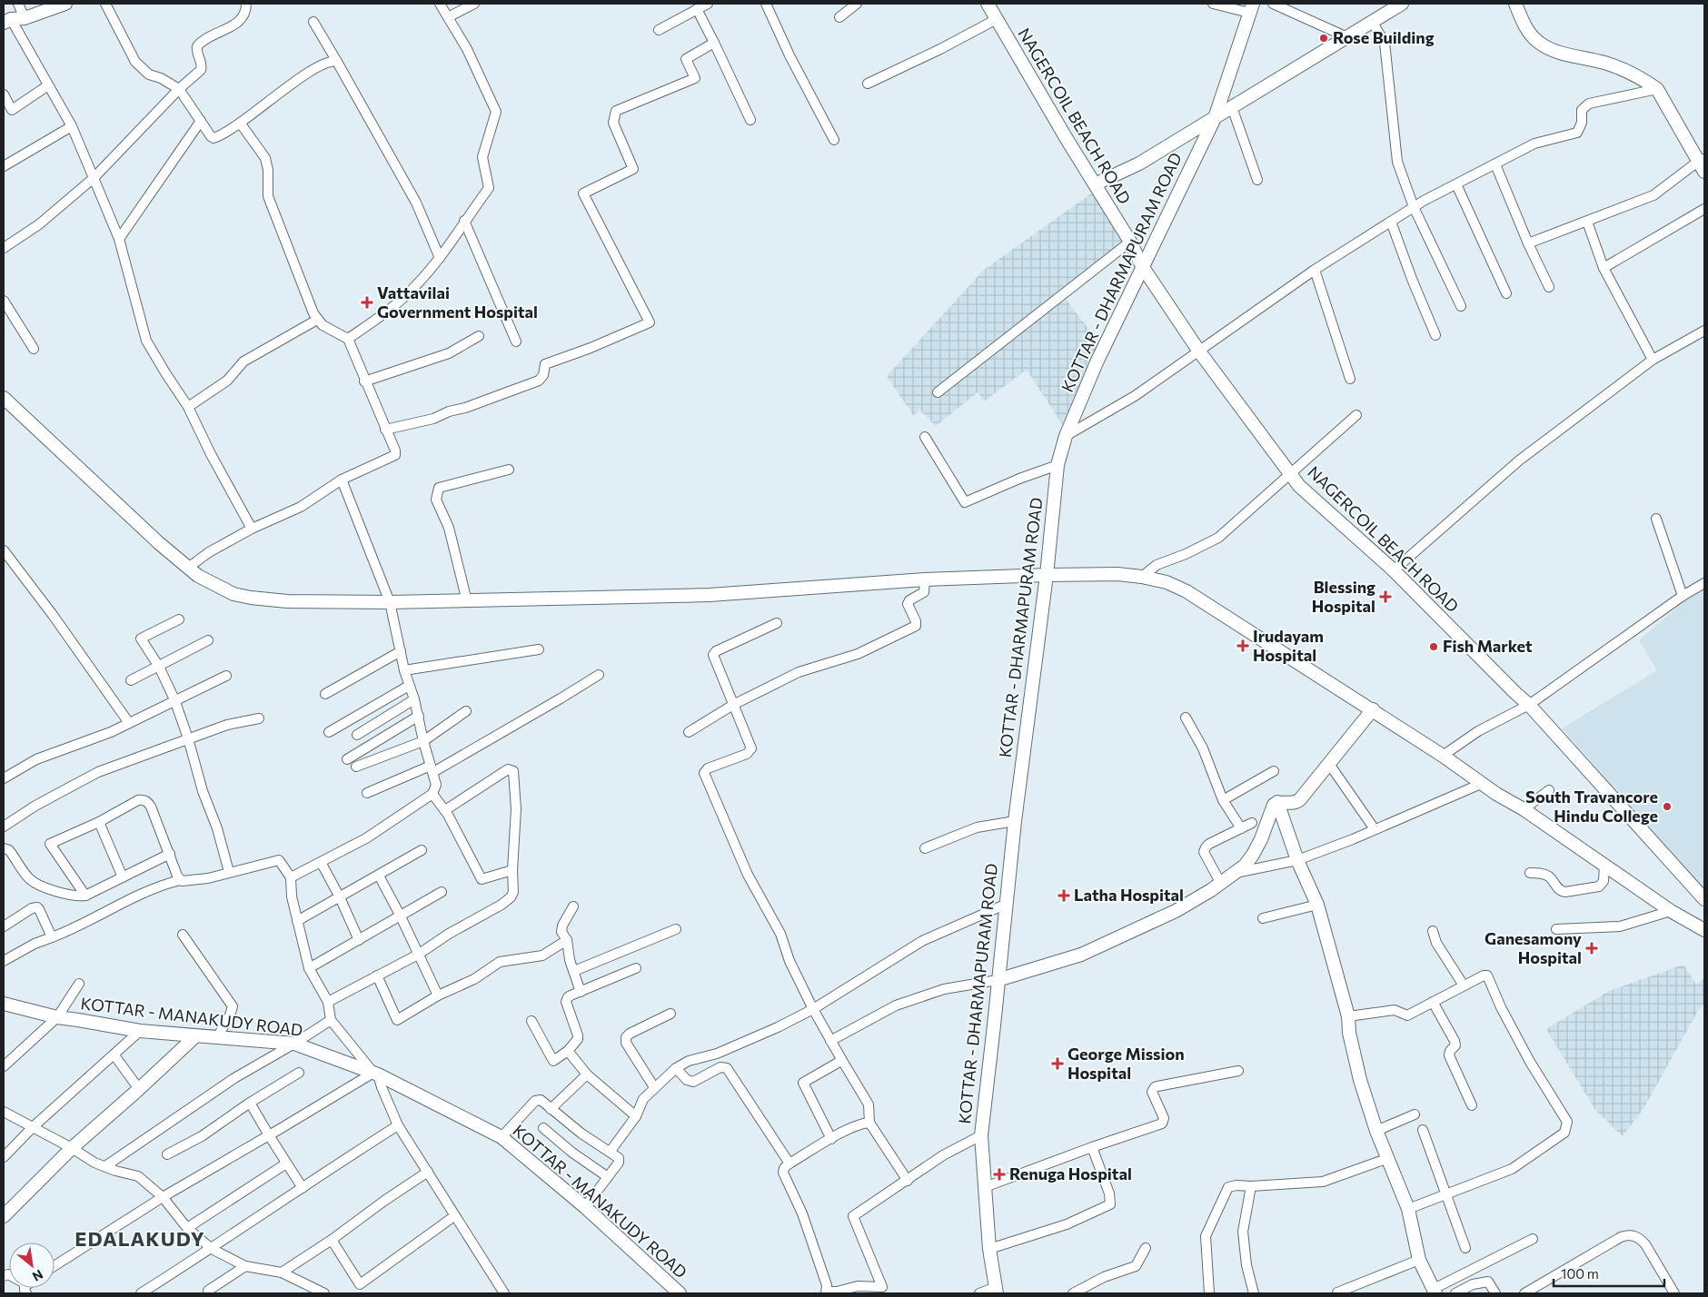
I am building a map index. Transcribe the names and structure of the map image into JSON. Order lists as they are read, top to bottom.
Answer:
{
  "streets": {
    "street": ["NAGERCOIL BEACH ROAD", "KOTTAR - DHARMAPURAM ROAD", "KOTTAR - MANAKUDY ROAD"]
  },
  "crossings": [
    ["NAGERCOIL BEACH ROAD", "KOTTAR - DHARMAPURAM ROAD"]
  ],
  "districts": ["EDALAKUDY"],
  "places": {
    "other": ["Rose Building", "Fish Market", "South Travancore Hindu College"],
    "health": [
      "Vattavilai Government Hospital",
      "Blessing Hospital",
      "Irudayam Hospital",
      "Latha Hospital",
      "Ganesamony Hospital",
      "George Mission Hospital",
      "Renuga Hospital"
    ]
  },
  "scale_bar": "100 m",
  "north": "bottom right"
}
